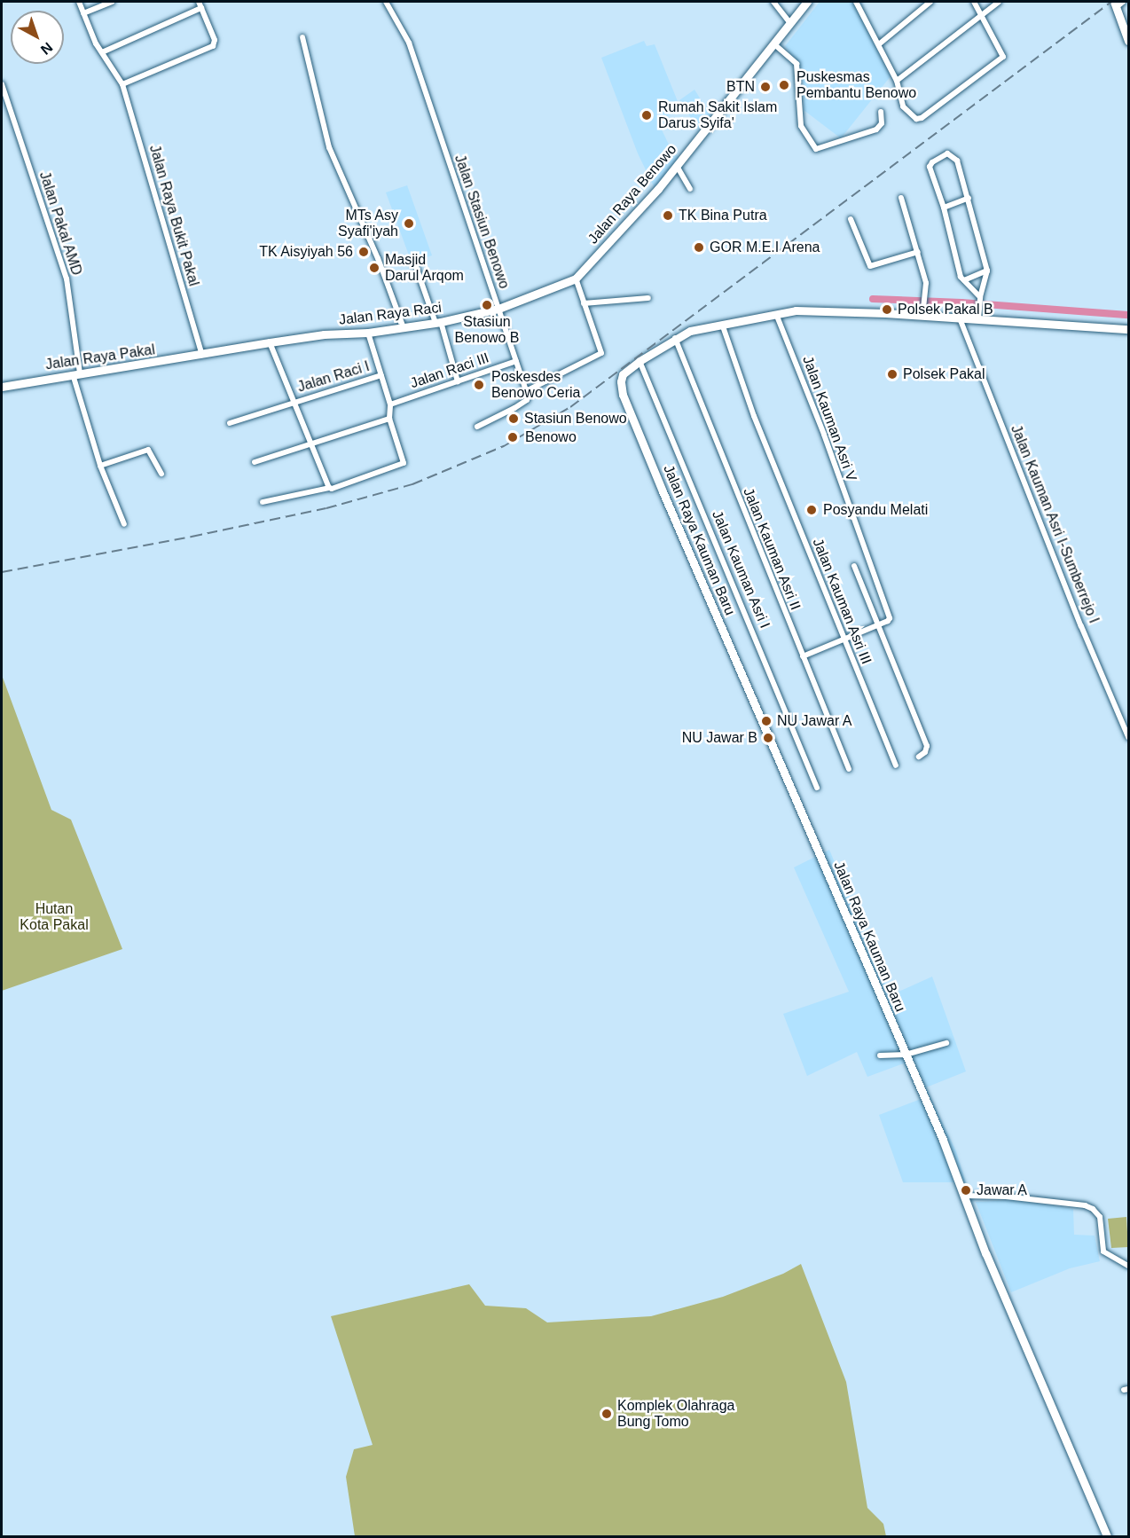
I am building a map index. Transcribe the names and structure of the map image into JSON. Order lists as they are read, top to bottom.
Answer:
{
  "streets": {
    "street": [
      "Jalan Raya Benowo",
      "Jalan Raya Bukit Pakal",
      "Jalan Stasiun Benowo",
      "Jalan Pakal AMD",
      "Jalan Raya Raci",
      "Jalan Raya Pakal",
      "Jalan Raci III",
      "Jalan Raci I",
      "Jalan Kauman Asri V",
      "Jalan Kauman Asri I-Sumberrejo I",
      "Jalan Raya Kauman Baru",
      "Jalan Kauman Asri II",
      "Jalan Kauman Asri I",
      "Jalan Kauman Asri III"
    ]
  },
  "crossings": [
    ["Jalan Raya Benowo", "Jalan Raya Raci"],
    ["Jalan Raya Bukit Pakal", "Jalan Raya Raci"],
    ["Jalan Raya Bukit Pakal", "Jalan Raya Pakal"],
    ["Jalan Stasiun Benowo", "Jalan Raya Raci"],
    ["Jalan Stasiun Benowo", "Jalan Raci III"],
    ["Jalan Pakal AMD", "Jalan Raya Pakal"],
    ["Jalan Raya Raci", "Jalan Raya Pakal"],
    ["Jalan Raya Raci", "Jalan Raci I"],
    ["Jalan Raci III", "Jalan Raci I"],
    ["Jalan Kauman Asri V", "Jalan Raya Kauman Baru"],
    ["Jalan Kauman Asri I-Sumberrejo I", "Jalan Raya Kauman Baru"],
    ["Jalan Raya Kauman Baru", "Jalan Kauman Asri II"],
    ["Jalan Raya Kauman Baru", "Jalan Kauman Asri I"],
    ["Jalan Raya Kauman Baru", "Jalan Kauman Asri III"]
  ],
  "parks": ["Hutan Kota Pakal"],
  "places": [
    "Puskesmas Pembantu Benowo",
    "BTN",
    "Rumah Sakit Islam Darus Syifa'",
    "TK Bina Putra",
    "MTs Asy Syafi'iyah",
    "GOR M.E.I Arena",
    "TK Aisyiyah 56",
    "Masjid Darul Arqom",
    "Stasiun Benowo B",
    "Polsek Pakal B",
    "Polsek Pakal",
    "Poskesdes Benowo Ceria",
    "Stasiun Benowo",
    "Benowo",
    "Posyandu Melati",
    "NU Jawar A",
    "NU Jawar B",
    "Jawar A",
    "Komplek Olahraga Bung Tomo"
  ],
  "north": "bottom right"
}
